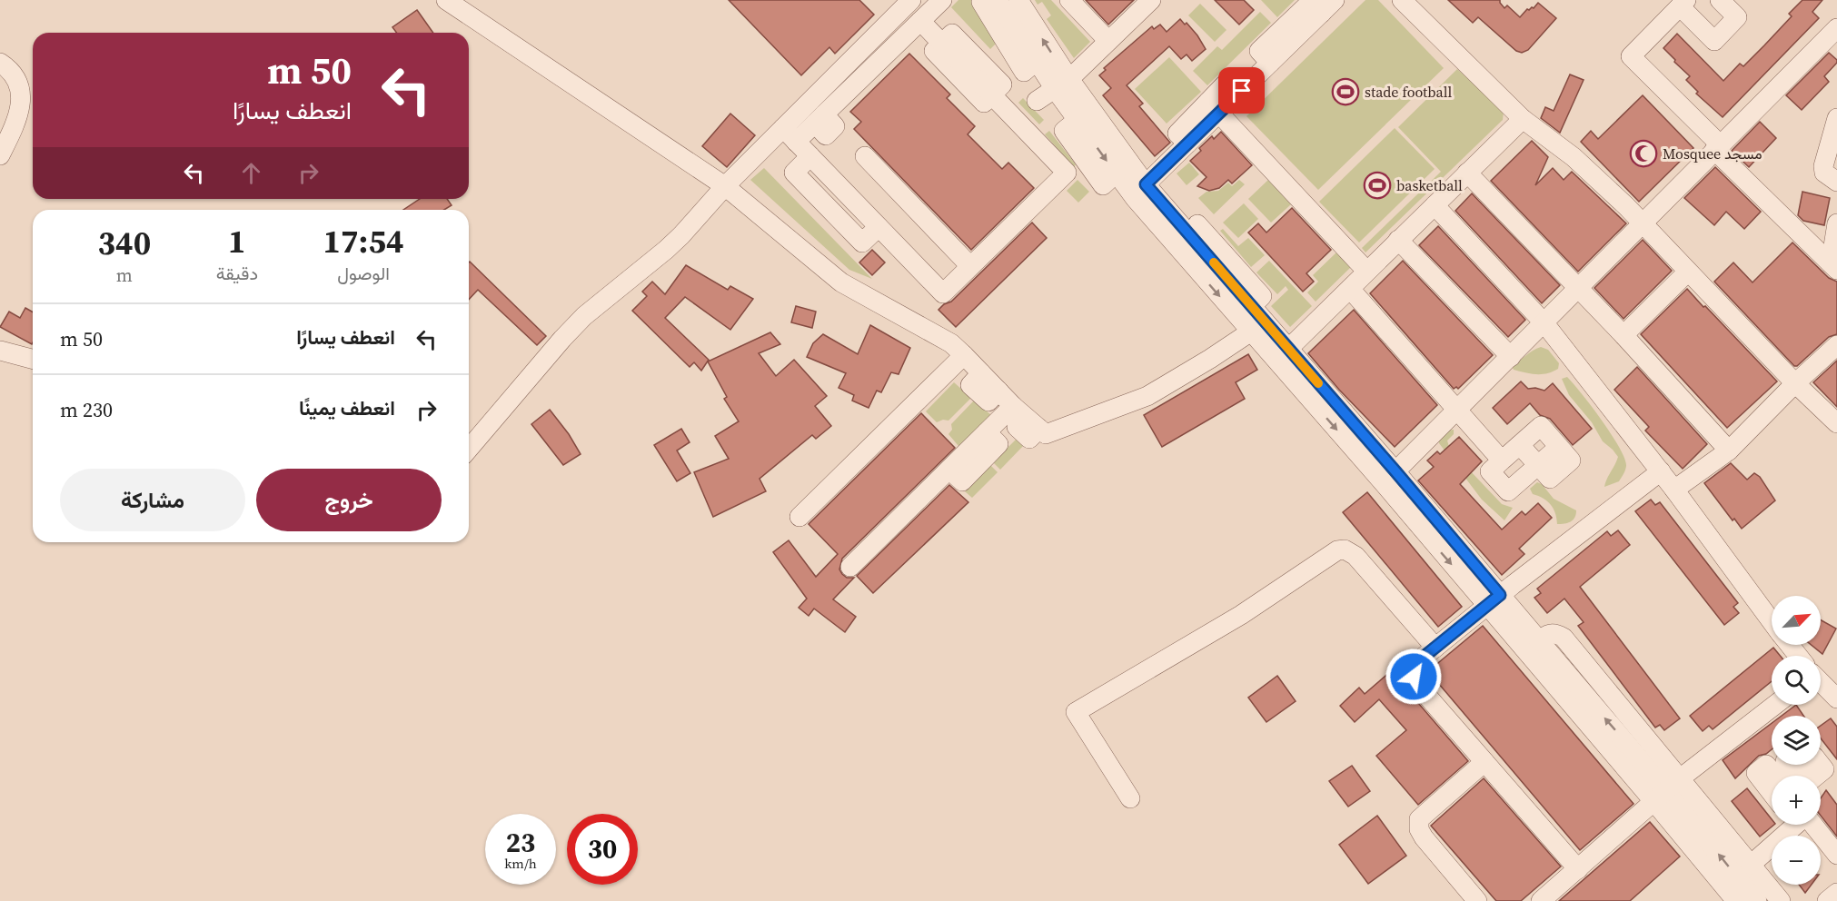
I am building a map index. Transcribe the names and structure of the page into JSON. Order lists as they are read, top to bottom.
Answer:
{
  "places": {
    "sports": ["stade football", "basketball"],
    "mosque": ["Mosquee مسجد"]
  },
  "north": "top right",
  "page": {
    "turn": ["50 m", "انعطف يسارًا"],
    "eta": [
      "17:54",
      "الوصول",
      "1",
      "دقيقة",
      "340",
      "m"
    ],
    "list": [
      {
        "name": "انعطف يسارًا",
        "value": "50 m"
      },
      {
        "name": "انعطف يمينًا",
        "value": "230 m"
      }
    ],
    "buttons": ["خروج", "مشاركة"],
    "map_buttons": ["+", "−"],
    "speed": "23 km/h",
    "limit": "30"
  }
}
